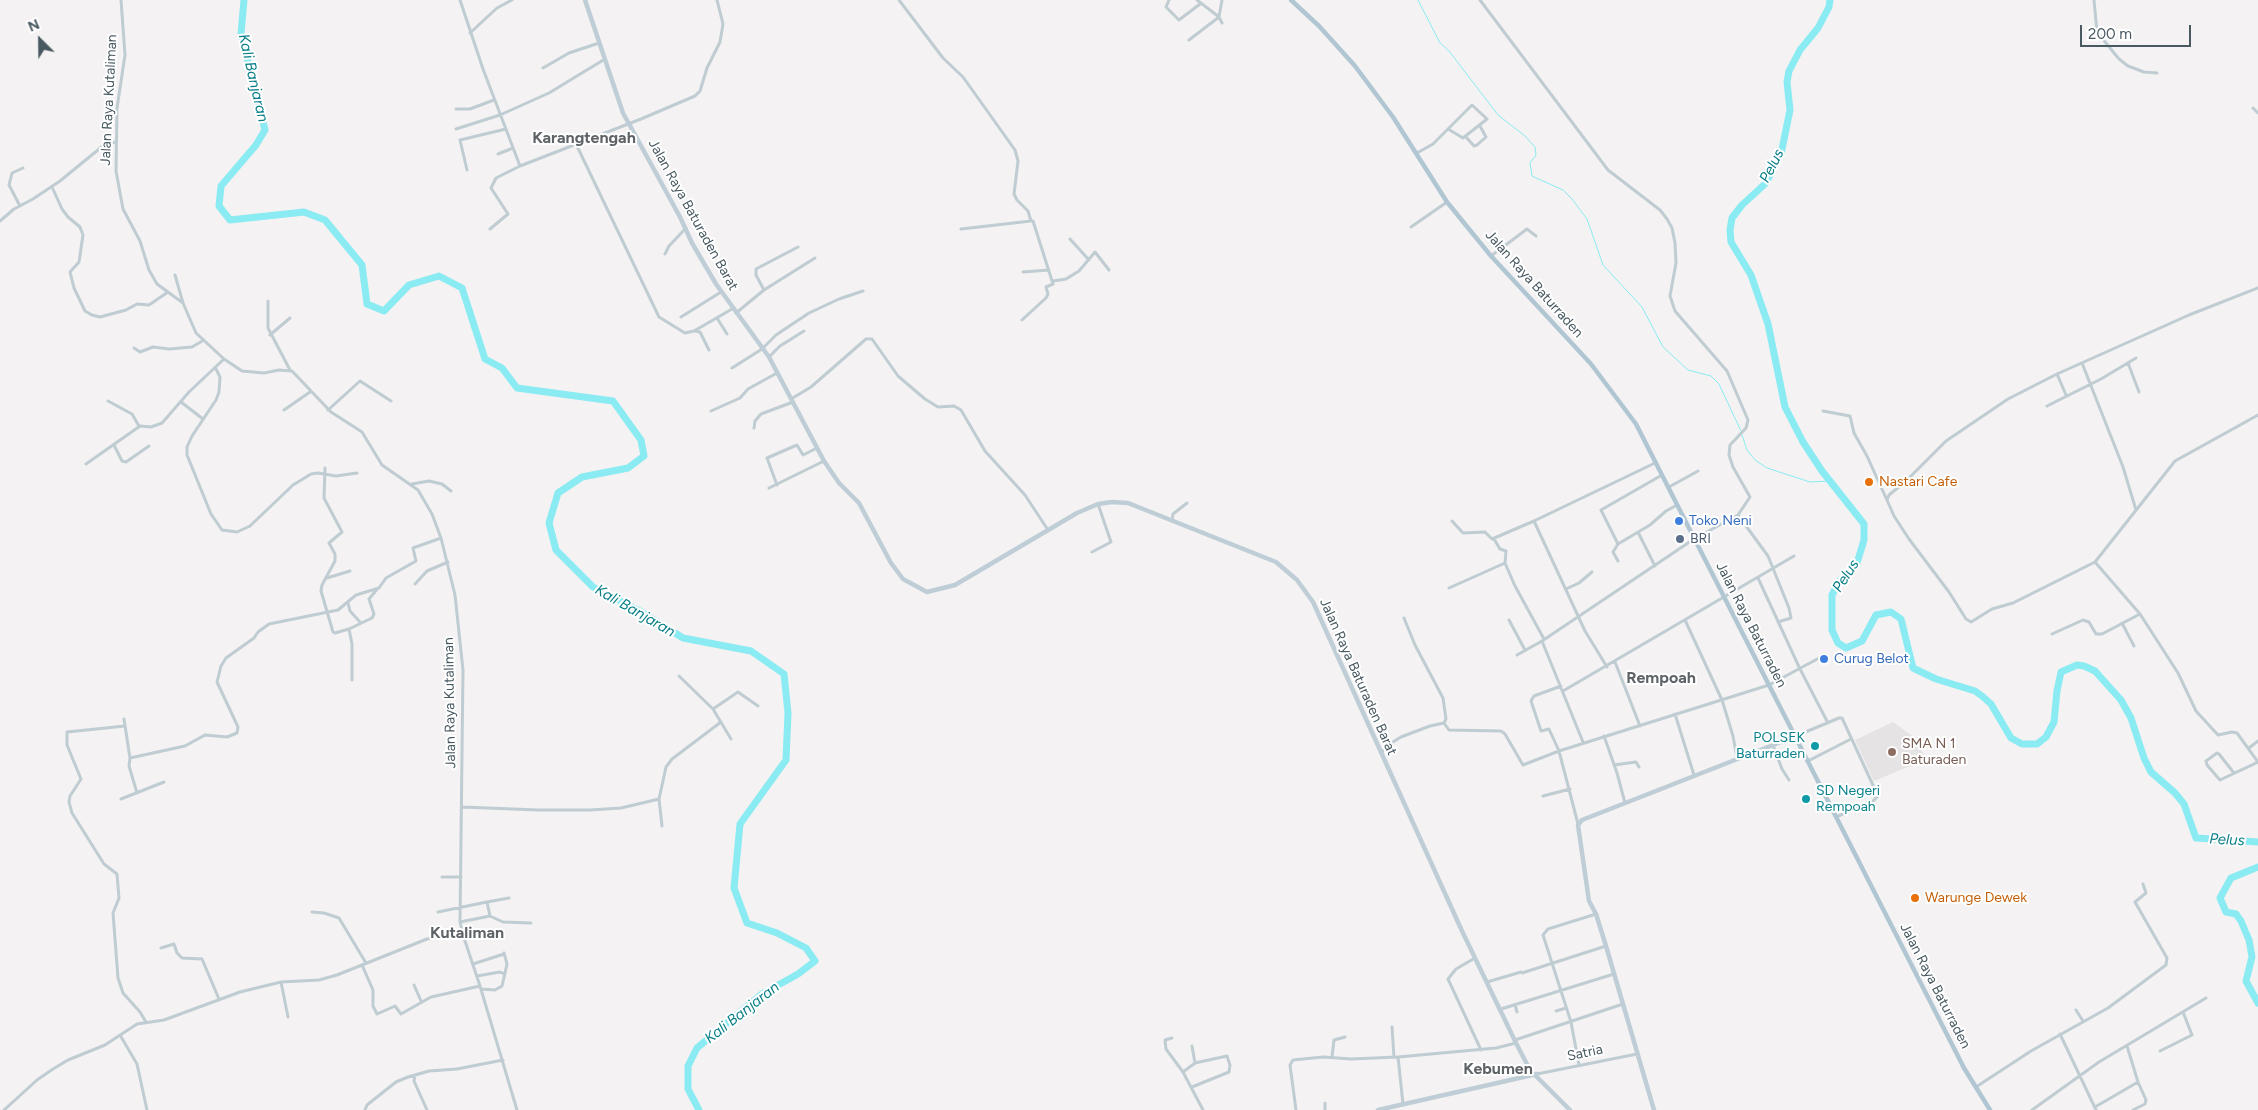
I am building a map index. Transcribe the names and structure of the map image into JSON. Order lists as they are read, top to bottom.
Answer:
{
  "streets": {
    "main road": ["Jalan Raya Baturraden"],
    "street": ["Jalan Raya Kutaliman", "Jalan Raya Baturaden Barat", "Satria"]
  },
  "crossings": [
    ["Jalan Raya Baturaden Barat", "Satria"]
  ],
  "districts": [
    "Karangtengah",
    "Rempoah",
    "Kutaliman",
    "Kebumen"
  ],
  "water": ["Kali Banjaran", "Pelus"],
  "places": [
    "Nastari Cafe",
    "Toko Neni",
    "BRI",
    "Curug Belot",
    "POLSEK Baturraden",
    "SMA N 1 Baturaden",
    "SD Negeri Rempoah",
    "Warunge Dewek"
  ],
  "scale_bar": "200 m",
  "north": "top left"
}
